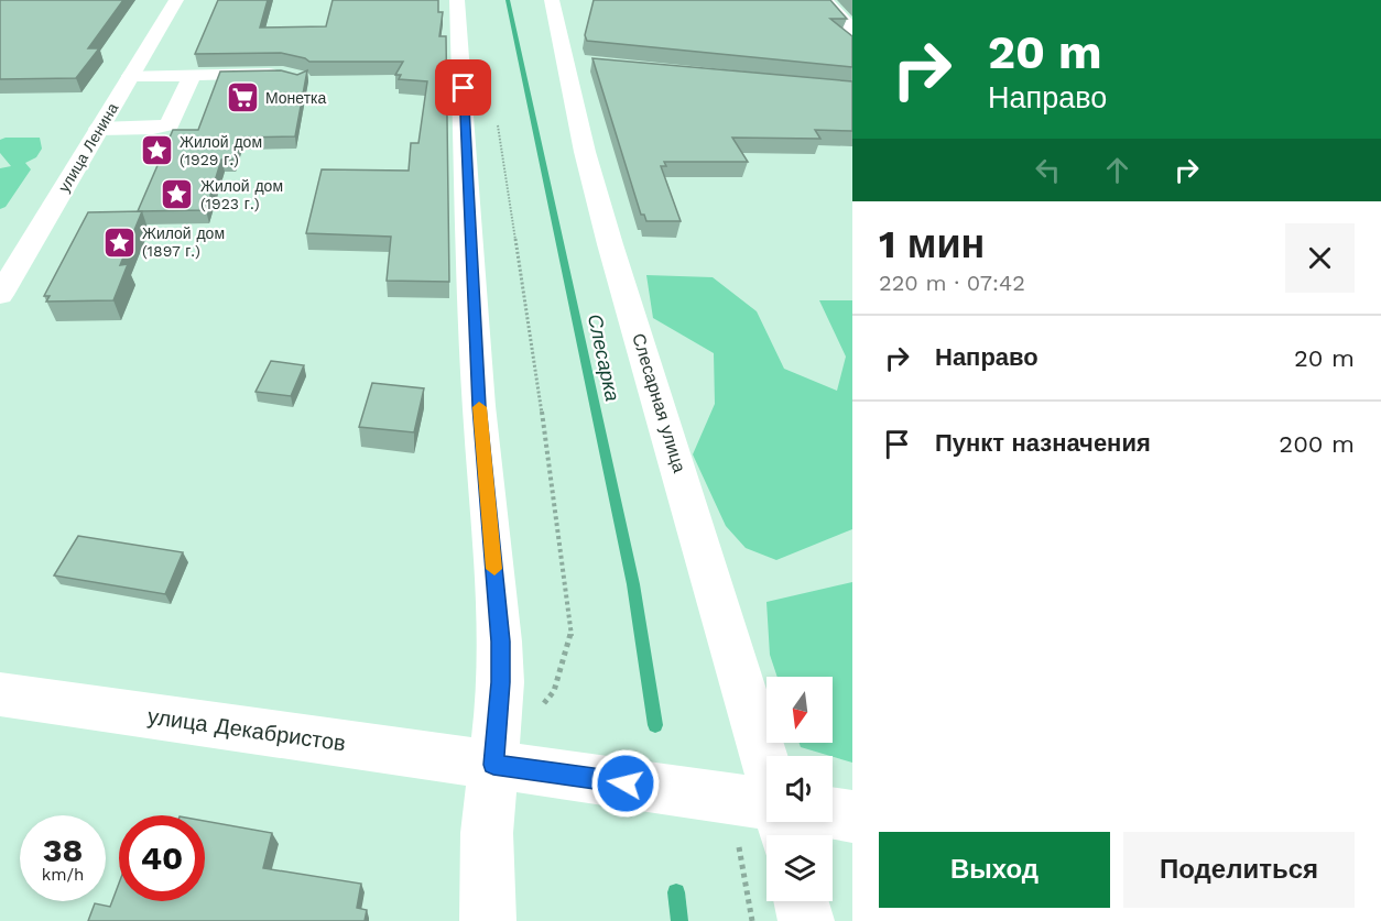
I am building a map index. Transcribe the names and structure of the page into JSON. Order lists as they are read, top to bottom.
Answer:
{
  "streets": {
    "street": ["улица Ленина", "Слесарная улица", "улица Декабристов"]
  },
  "water": ["Слесарка"],
  "places": {
    "supermarket": ["Монетка"],
    "place": ["Жилой дом (1929 г.)", "Жилой дом (1923 г.)", "Жилой дом (1897 г.)"]
  },
  "north": "bottom",
  "page": {
    "turn": ["20 m", "Направо"],
    "heading": ["1 мин", "220 m · 07:42"],
    "list": [
      {
        "name": "Направо",
        "value": "20 m"
      },
      {
        "name": "Пункт назначения",
        "value": "200 m"
      }
    ],
    "speed": "38 km/h",
    "limit": "40",
    "buttons": ["Выход", "Поделиться"]
  }
}
